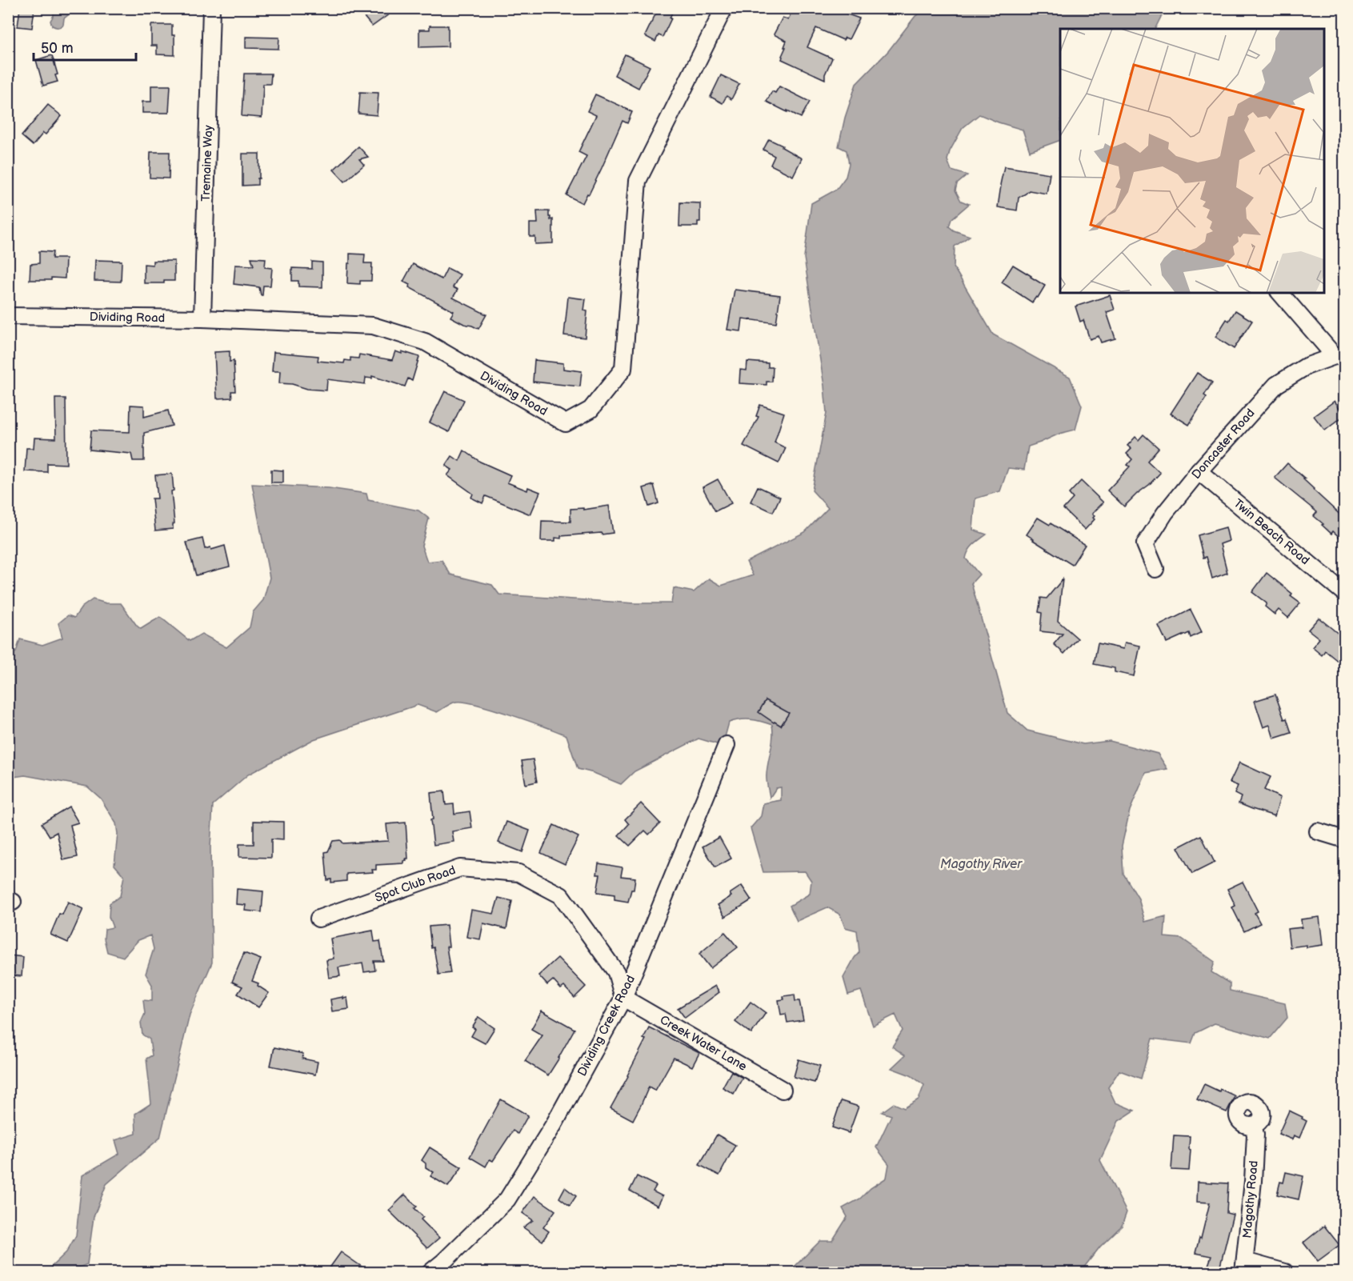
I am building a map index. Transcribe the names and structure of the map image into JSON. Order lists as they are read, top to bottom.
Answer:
{
  "streets": {
    "street": [
      "Tremaine Way",
      "Dividing Road",
      "Doncaster Road",
      "Twin Beach Road",
      "Spot Club Road",
      "Dividing Creek Road",
      "Creek Water Lane",
      "Magothy Road"
    ]
  },
  "crossings": [
    ["Tremaine Way", "Dividing Road"],
    ["Doncaster Road", "Twin Beach Road"],
    ["Spot Club Road", "Dividing Creek Road"],
    ["Spot Club Road", "Creek Water Lane"],
    ["Dividing Creek Road", "Creek Water Lane"]
  ],
  "water": ["Magothy River"],
  "scale_bar": "50 m"
}
